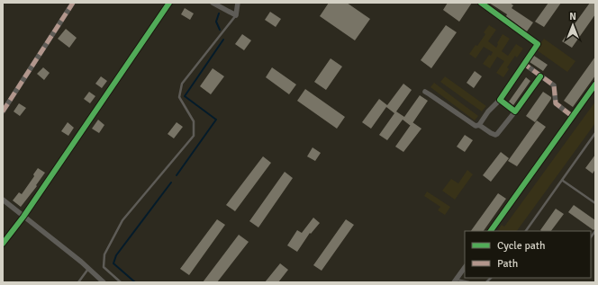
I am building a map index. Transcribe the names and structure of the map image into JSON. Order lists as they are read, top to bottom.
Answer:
{
  "legend": ["Cycle path", "Path"],
  "north": "top"
}
